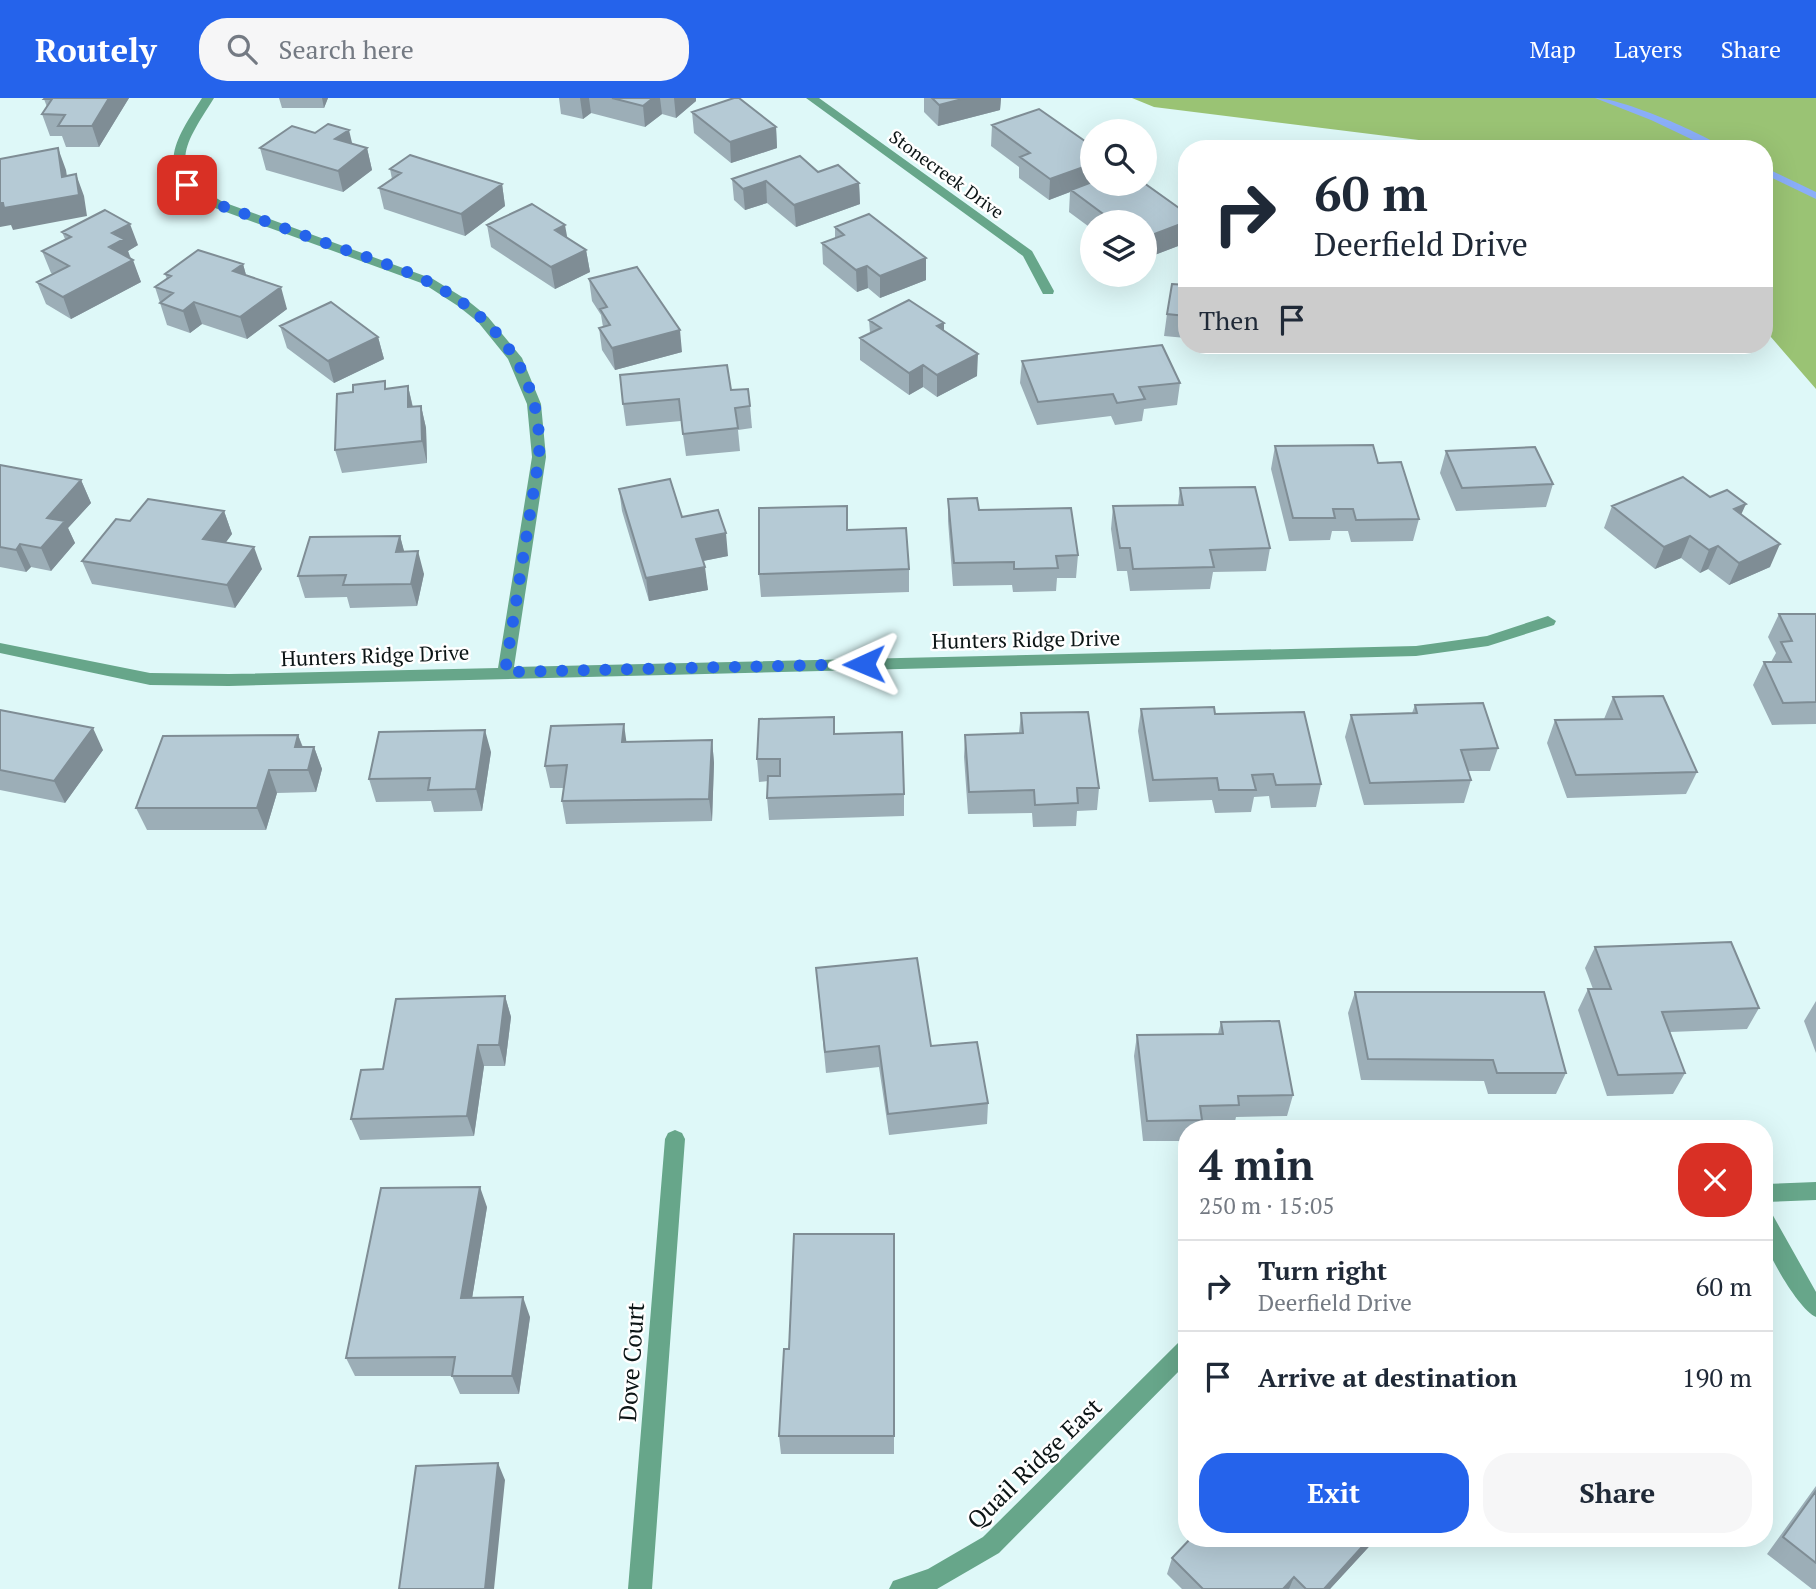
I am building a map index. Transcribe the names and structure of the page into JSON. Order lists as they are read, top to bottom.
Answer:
{
  "streets": {
    "street": [
      "Stonecreek Drive",
      "Hunters Ridge Drive",
      "Dove Court",
      "Quail Ridge East"
    ]
  },
  "page": {
    "header": "Routely",
    "search": "Search here",
    "nav": ["Map", "Layers", "Share"],
    "turn": ["60 m", "Deerfield Drive"],
    "then": "Then",
    "heading": ["4 min", "250 m · 15:05"],
    "list": [
      {
        "name": "Turn right",
        "note": "Deerfield Drive",
        "value": "60 m"
      },
      {
        "name": "Arrive at destination",
        "value": "190 m"
      }
    ],
    "buttons": ["Exit", "Share"]
  }
}
